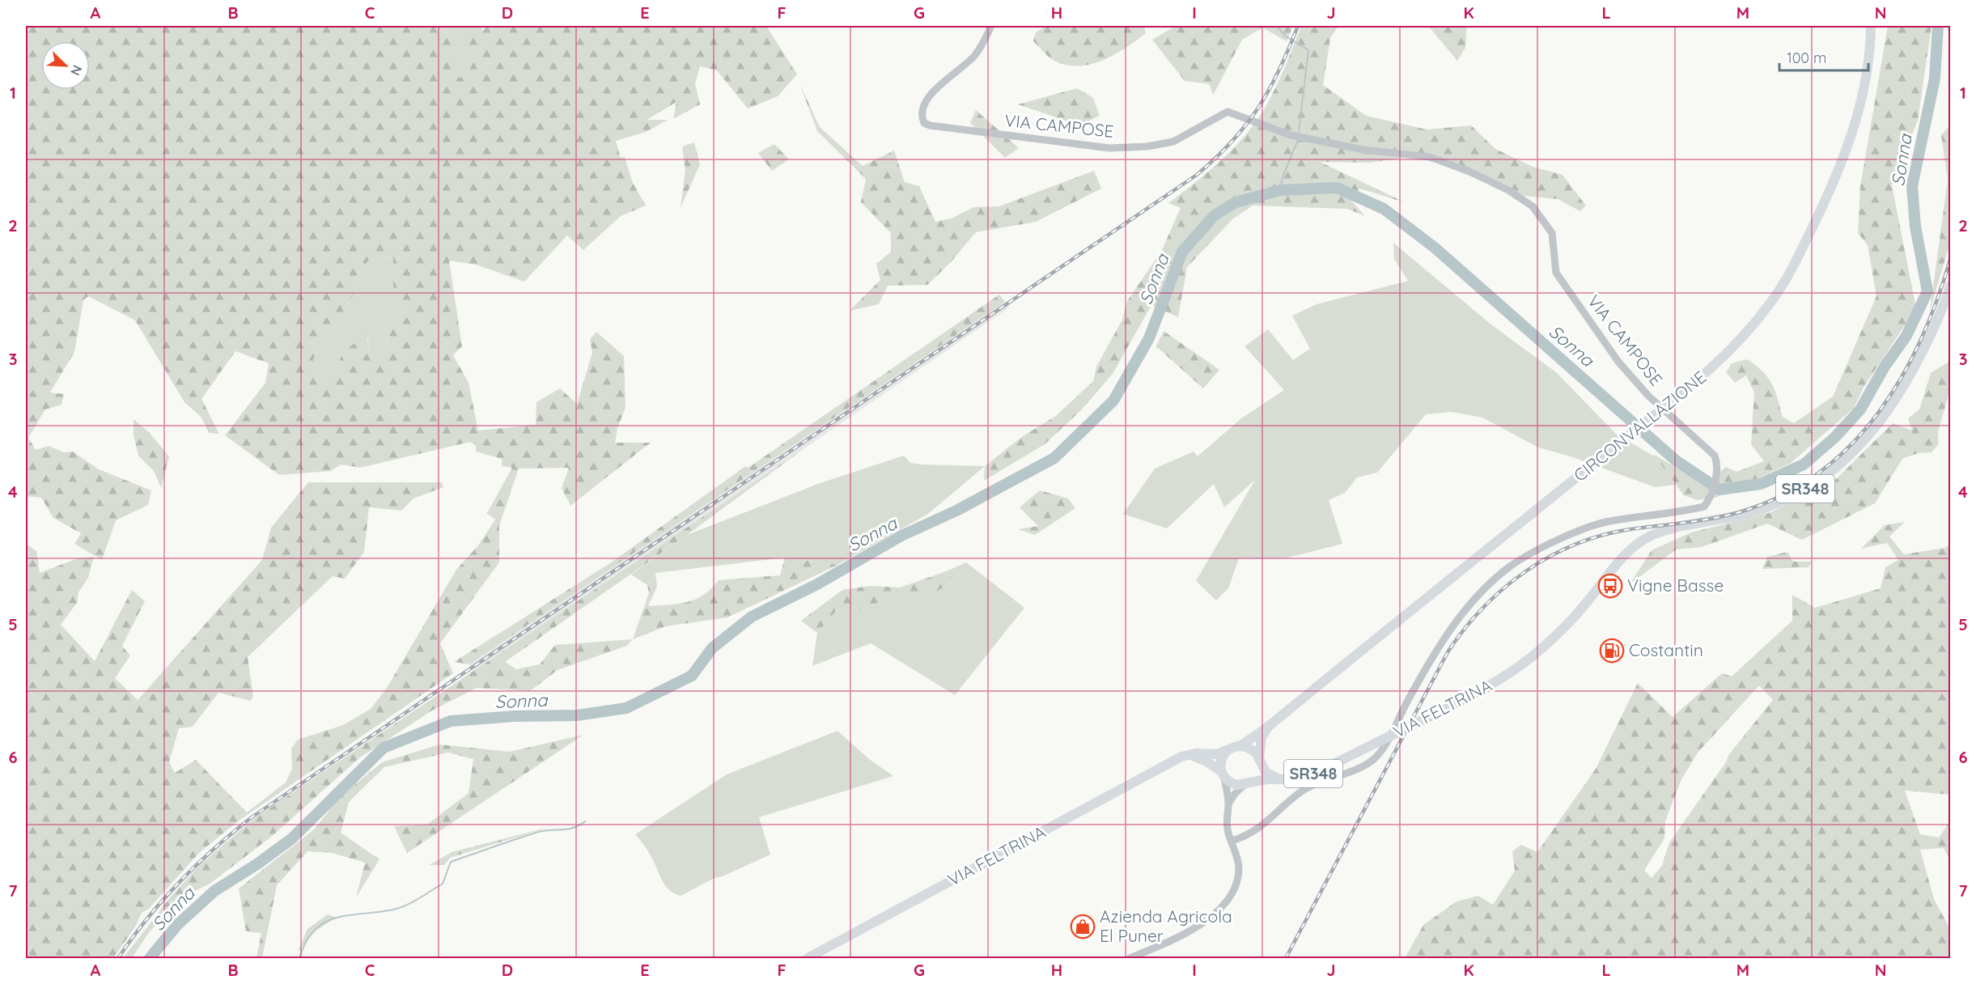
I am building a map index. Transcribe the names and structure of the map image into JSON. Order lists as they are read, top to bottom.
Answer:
{
  "streets": {
    "main road": ["CIRCONVALLAZIONE", "SR348", "VIA FELTRINA"],
    "street": ["VIA CAMPOSE"]
  },
  "crossings": [
    ["CIRCONVALLAZIONE", "SR348"],
    ["CIRCONVALLAZIONE", "VIA FELTRINA"],
    ["SR348", "VIA FELTRINA"]
  ],
  "water": ["Sonna"],
  "places": {
    "bus stop": ["Vigne Basse"],
    "fuel station": ["Costantin"],
    "shop": ["Azienda Agricola El Puner"]
  },
  "scale_bar": "100 m",
  "north": "bottom right",
  "grid": {
    "columns": [
      "A",
      "B",
      "C",
      "D",
      "E",
      "F",
      "G",
      "H",
      "I",
      "J",
      "K",
      "L",
      "M",
      "N"
    ],
    "rows": [
      "1",
      "2",
      "3",
      "4",
      "5",
      "6",
      "7"
    ]
  }
}
